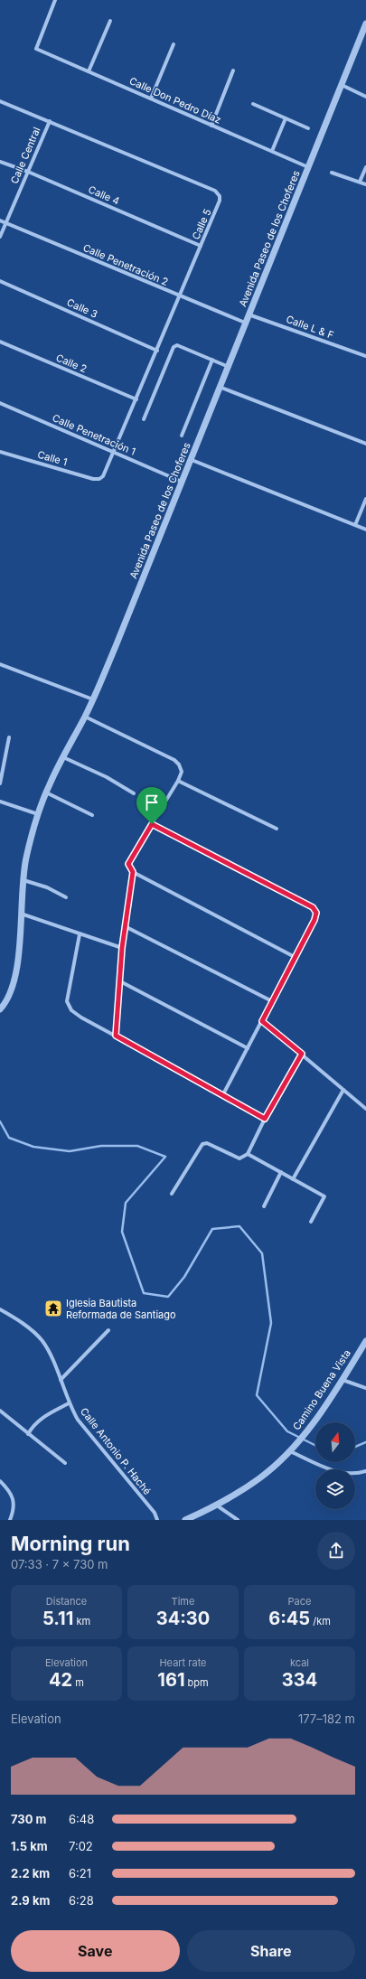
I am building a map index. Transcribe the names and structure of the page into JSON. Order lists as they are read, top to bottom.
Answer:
{
  "streets": {
    "street": [
      "Calle Don Pedro Díaz",
      "Calle Central",
      "Calle 4",
      "Calle 5",
      "Avenida Paseo de los Choferes",
      "Calle Penetración 2",
      "Calle 3",
      "Calle L & F",
      "Calle 2",
      "Calle Penetración 1",
      "Calle 1",
      "Camino Buena Vista",
      "Calle Antonio P. Haché"
    ]
  },
  "crossings": [
    ["Calle Don Pedro Díaz", "Avenida Paseo de los Choferes"],
    ["Calle Central", "Calle 4"],
    ["Calle Central", "Calle 5"],
    ["Calle Central", "Calle Penetración 2"],
    ["Calle 4", "Calle 5"],
    ["Calle 5", "Calle Penetración 2"],
    ["Calle 5", "Calle 3"],
    ["Calle 5", "Calle 2"],
    ["Calle 5", "Calle Penetración 1"],
    ["Calle 5", "Calle 1"],
    ["Avenida Paseo de los Choferes", "Calle Penetración 2"],
    ["Avenida Paseo de los Choferes", "Calle L & F"],
    ["Avenida Paseo de los Choferes", "Calle Penetración 1"]
  ],
  "places": {
    "temple": ["Iglesia Bautista Reformada de Santiago"]
  },
  "north": "top",
  "page": {
    "heading": ["Morning run", "07:33 · 7 × 730 m"],
    "stats": [
      ["Distance", "5.11 km"],
      ["Time", "34:30"],
      ["Pace", "6:45 /km"],
      ["Elevation", "42 m"],
      ["Heart rate", "161 bpm"],
      ["kcal", "334"]
    ],
    "chart": ["Elevation", "177–182 m"],
    "list": [
      {
        "name": "730 m",
        "note": "6:48"
      },
      {
        "name": "1.5 km",
        "note": "7:02"
      },
      {
        "name": "2.2 km",
        "note": "6:21"
      },
      {
        "name": "2.9 km",
        "note": "6:28"
      }
    ],
    "buttons": ["Save", "Share"]
  }
}
